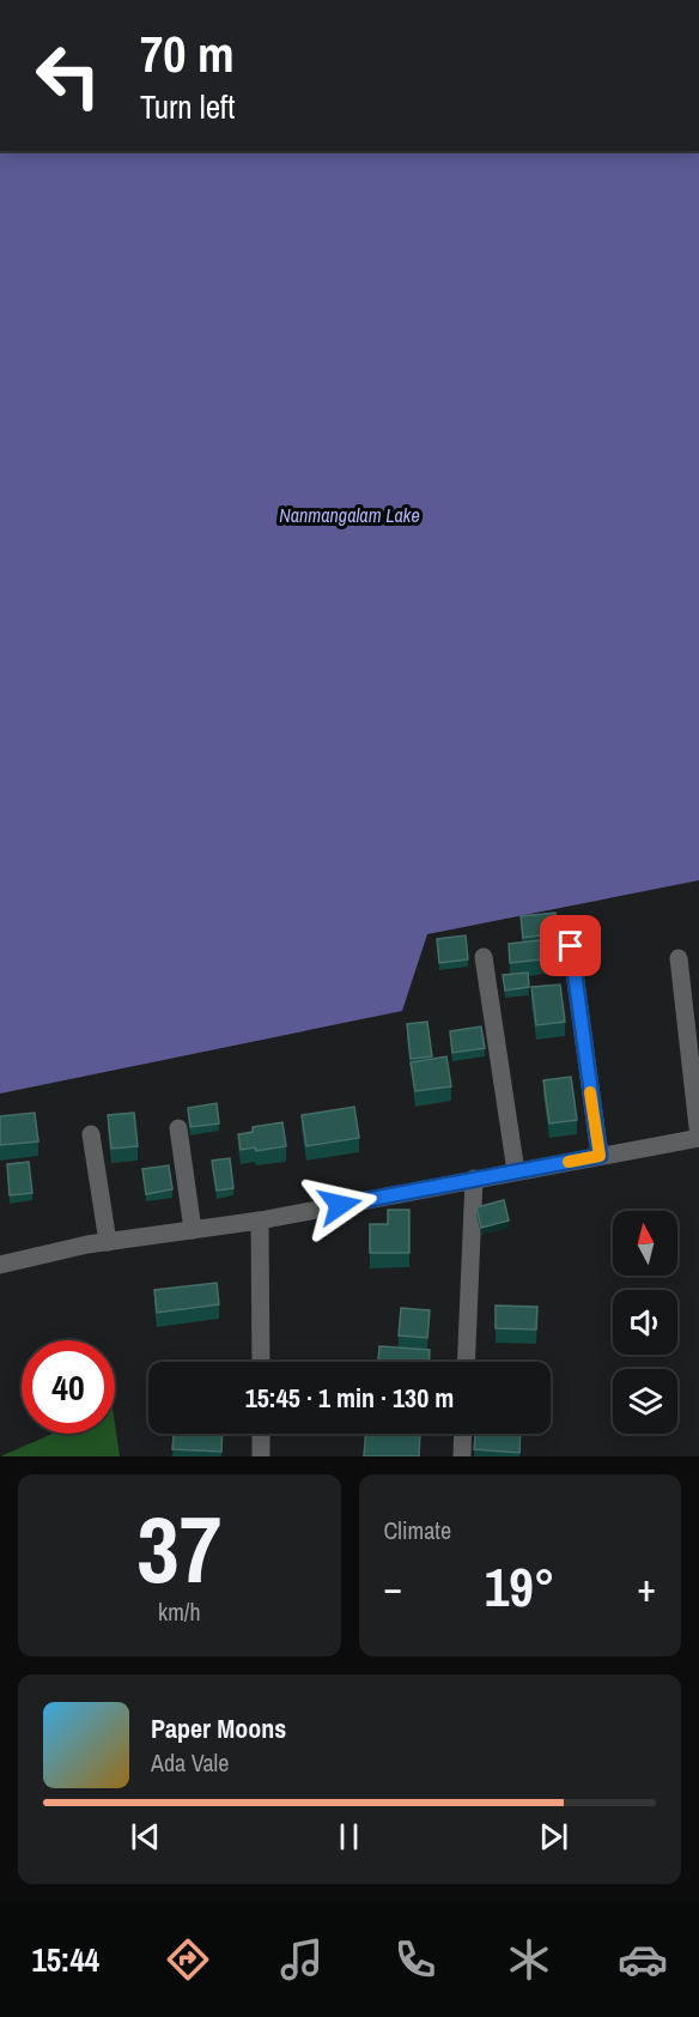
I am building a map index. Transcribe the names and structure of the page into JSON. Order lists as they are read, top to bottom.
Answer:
{
  "water": ["Nanmangalam Lake"],
  "north": "top",
  "page": {
    "turn": ["70 m", "Turn left"],
    "limit": "40",
    "trip": "15:45 · 1 min · 130 m",
    "tile": [
      ["37", "km/h"],
      "Climate"
    ],
    "heat": ["−", "19°", "+"],
    "song": ["Paper Moons", "Ada Vale"],
    "tabs": "15:44"
  }
}
